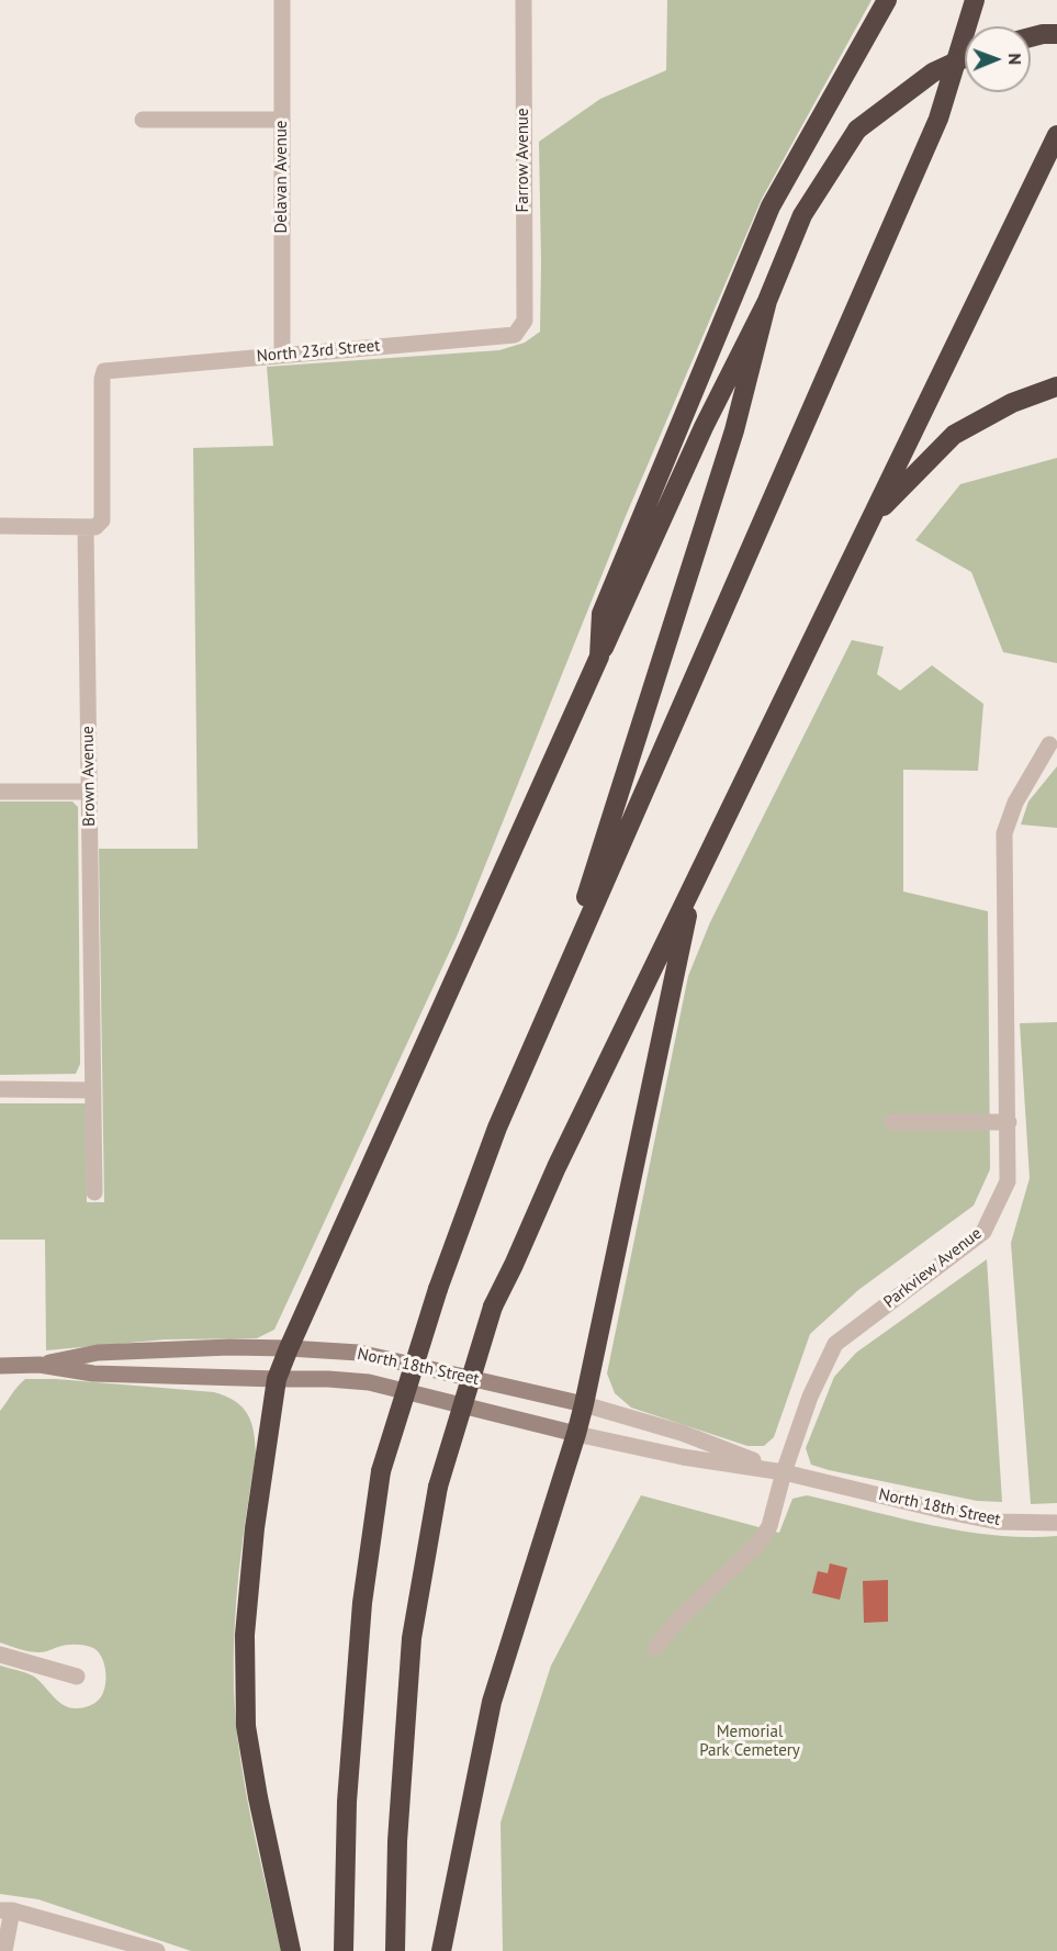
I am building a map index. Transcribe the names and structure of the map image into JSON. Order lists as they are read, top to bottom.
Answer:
{
  "streets": {
    "main road": ["North 18th Street"],
    "street": [
      "Farrow Avenue",
      "Delavan Avenue",
      "North 23rd Street",
      "Brown Avenue",
      "Parkview Avenue"
    ]
  },
  "crossings": [
    ["Farrow Avenue", "North 23rd Street"],
    ["Delavan Avenue", "North 23rd Street"],
    ["North 23rd Street", "Brown Avenue"],
    ["Parkview Avenue", "North 18th Street"]
  ],
  "parks": ["Memorial Park Cemetery"],
  "north": "right"
}
